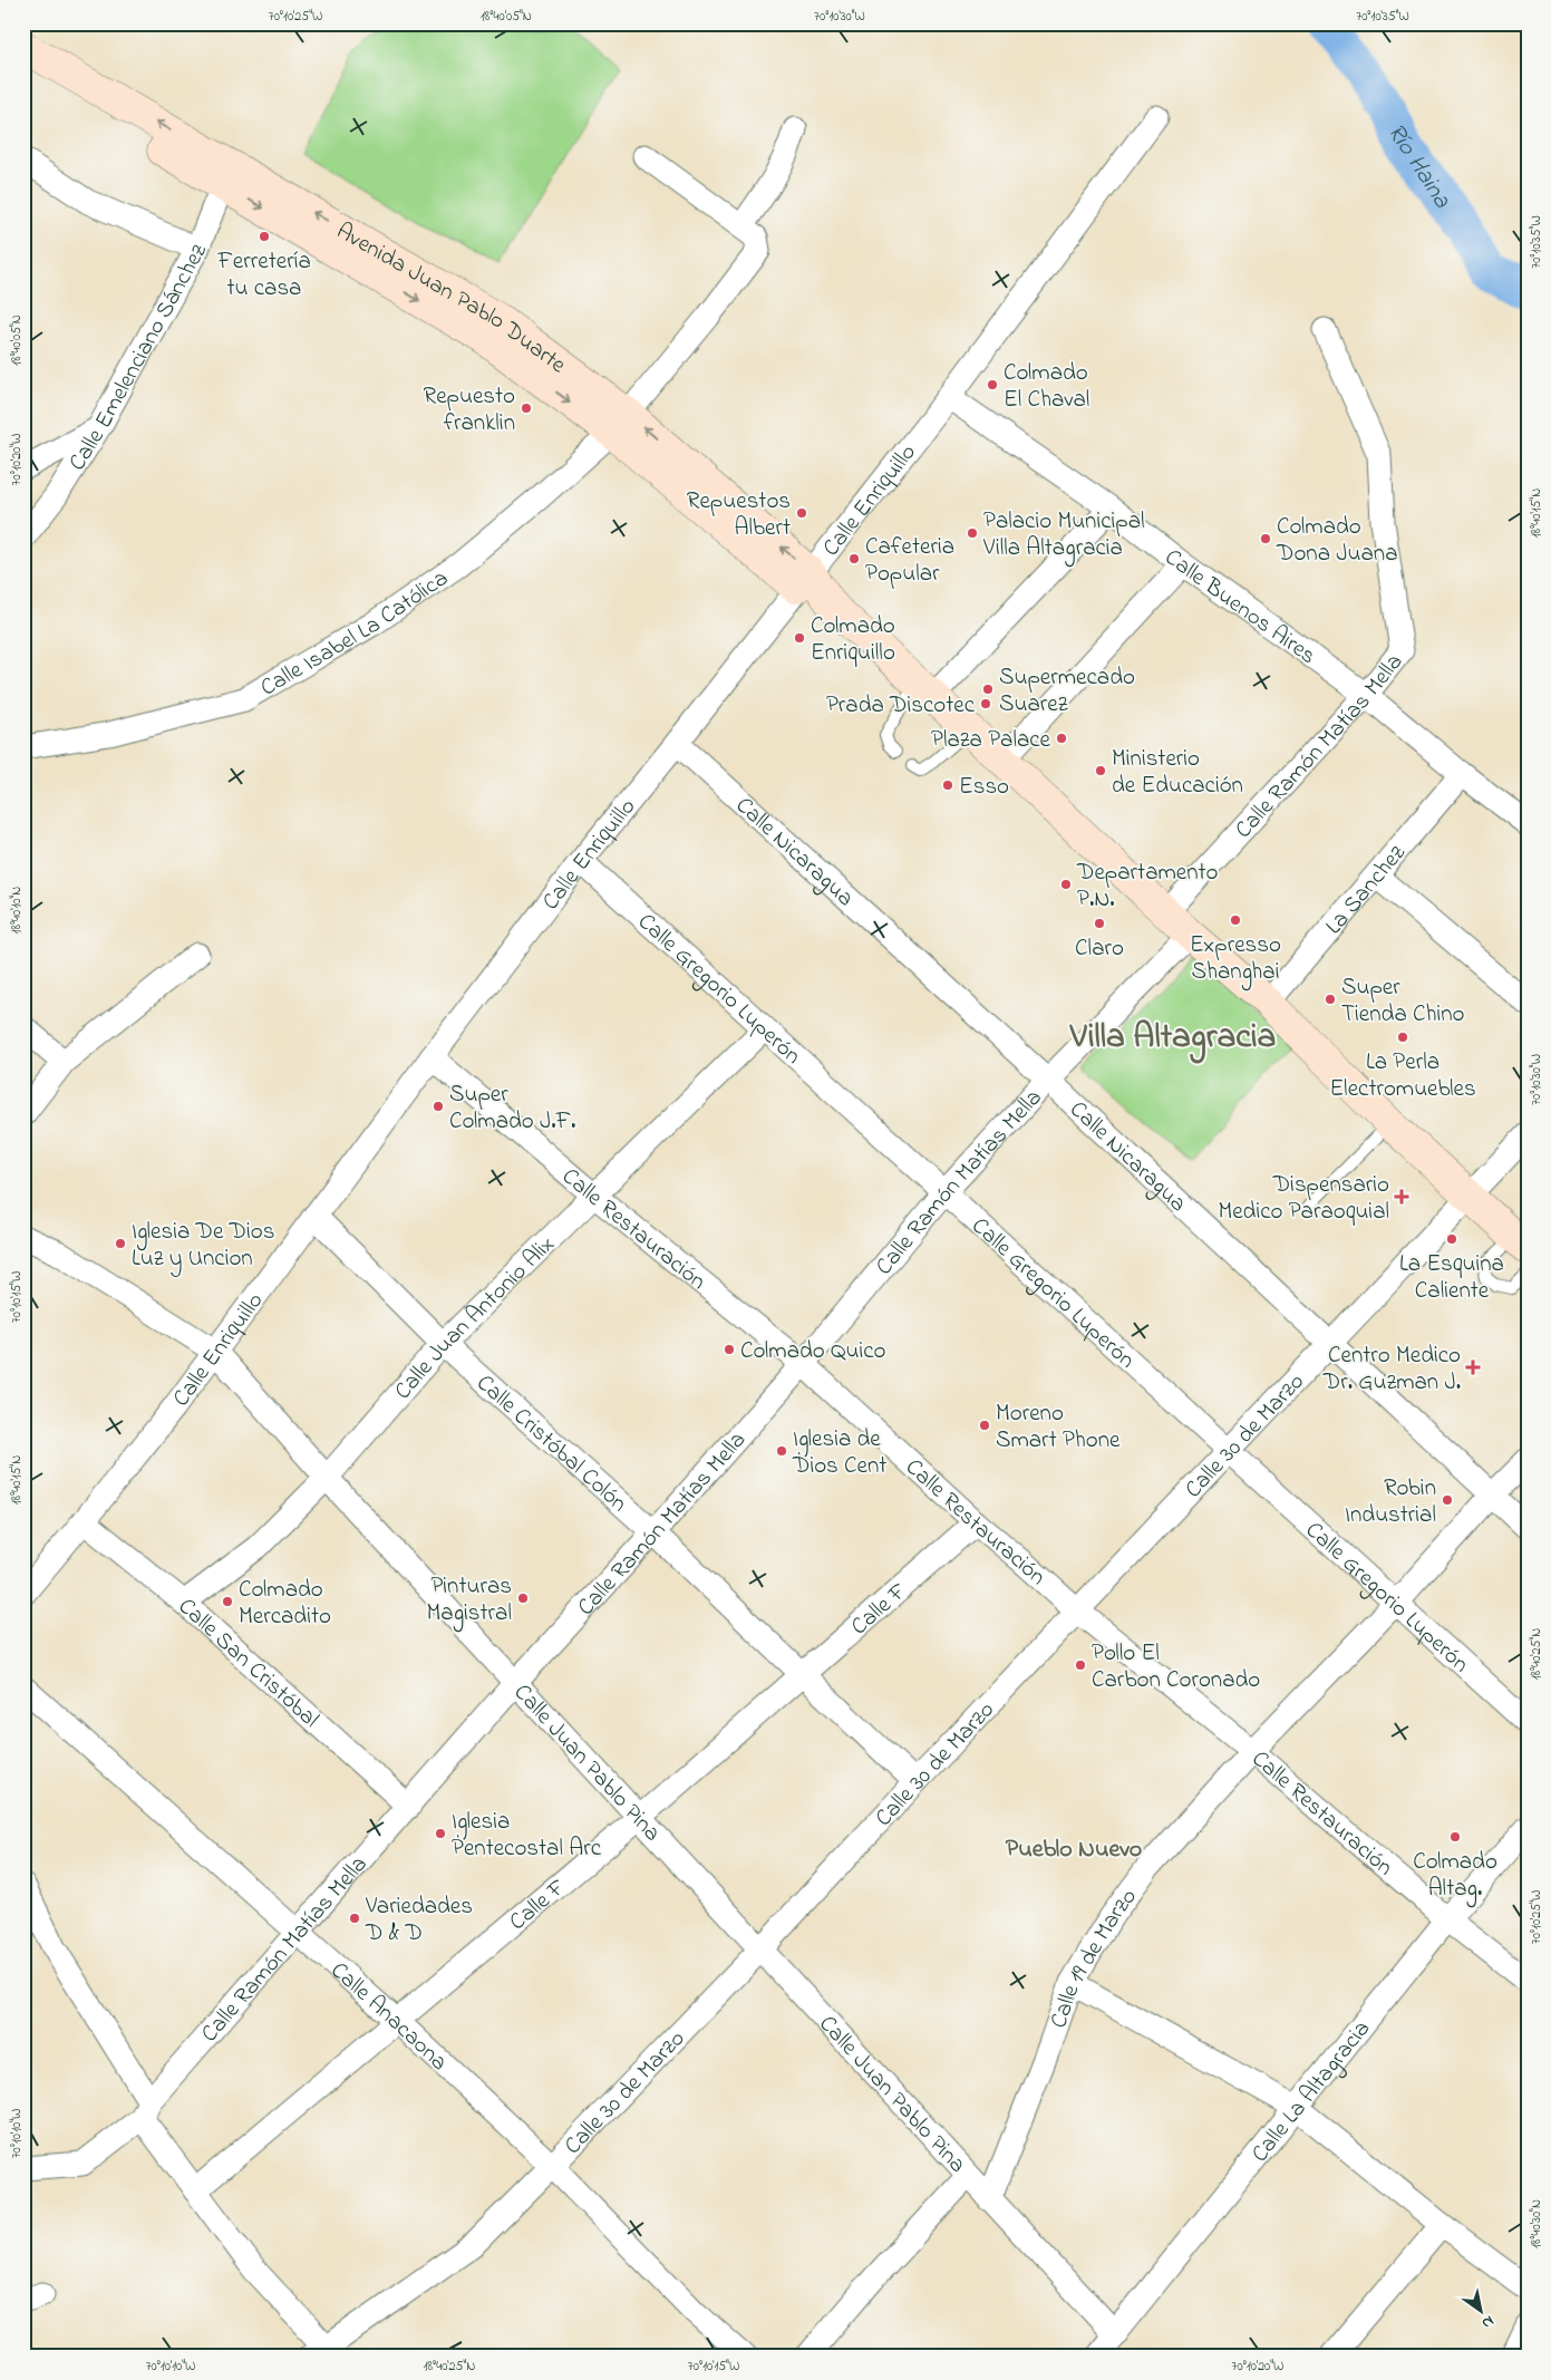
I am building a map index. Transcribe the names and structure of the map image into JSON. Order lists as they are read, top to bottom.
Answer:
{
  "streets": {
    "main road": ["Avenida Juan Pablo Duarte"],
    "street": [
      "Calle Emelenciano Sánchez",
      "Calle Enriquillo",
      "Calle Buenos Aires",
      "Calle Isabel La Católica",
      "Calle Ramón Matías Mella",
      "Calle Nicaragua",
      "La Sanchez",
      "Calle Gregorio Luperón",
      "Calle Restauración",
      "Calle Juan Antonio Alix",
      "Calle 30 de Marzo",
      "Calle Cristóbal Colón",
      "Calle F",
      "Calle San Cristóbal",
      "Calle Juan Pablo Pina",
      "Calle 19 de Marzo",
      "Calle Anacaona",
      "Calle La Altagracia"
    ]
  },
  "crossings": [
    ["Avenida Juan Pablo Duarte", "Calle Emelenciano Sánchez"],
    ["Avenida Juan Pablo Duarte", "Calle Enriquillo"],
    ["Avenida Juan Pablo Duarte", "Calle Isabel La Católica"],
    ["Avenida Juan Pablo Duarte", "Calle Ramón Matías Mella"],
    ["Avenida Juan Pablo Duarte", "La Sanchez"],
    ["Avenida Juan Pablo Duarte", "Calle 30 de Marzo"],
    ["Calle Enriquillo", "Calle Buenos Aires"],
    ["Calle Enriquillo", "Calle Nicaragua"],
    ["Calle Enriquillo", "Calle Gregorio Luperón"],
    ["Calle Enriquillo", "Calle Restauración"],
    ["Calle Enriquillo", "Calle Cristóbal Colón"],
    ["Calle Enriquillo", "Calle San Cristóbal"],
    ["Calle Enriquillo", "Calle Juan Pablo Pina"],
    ["Calle Buenos Aires", "Calle Ramón Matías Mella"],
    ["Calle Buenos Aires", "La Sanchez"],
    ["Calle Ramón Matías Mella", "Calle Nicaragua"],
    ["Calle Ramón Matías Mella", "Calle Gregorio Luperón"],
    ["Calle Ramón Matías Mella", "Calle Restauración"],
    ["Calle Ramón Matías Mella", "Calle Cristóbal Colón"],
    ["Calle Ramón Matías Mella", "Calle San Cristóbal"],
    ["Calle Ramón Matías Mella", "Calle Juan Pablo Pina"],
    ["Calle Ramón Matías Mella", "Calle Anacaona"],
    ["Calle Nicaragua", "Calle 30 de Marzo"],
    ["Calle Nicaragua", "Calle 19 de Marzo"],
    ["Calle Gregorio Luperón", "Calle Juan Antonio Alix"],
    ["Calle Gregorio Luperón", "Calle 30 de Marzo"],
    ["Calle Gregorio Luperón", "Calle 19 de Marzo"],
    ["Calle Restauración", "Calle Juan Antonio Alix"],
    ["Calle Restauración", "Calle 30 de Marzo"],
    ["Calle Restauración", "Calle F"],
    ["Calle Restauración", "Calle 19 de Marzo"],
    ["Calle Restauración", "Calle La Altagracia"],
    ["Calle Juan Antonio Alix", "Calle Cristóbal Colón"],
    ["Calle Juan Antonio Alix", "Calle San Cristóbal"],
    ["Calle Juan Antonio Alix", "Calle Juan Pablo Pina"],
    ["Calle 30 de Marzo", "Calle Cristóbal Colón"],
    ["Calle 30 de Marzo", "Calle Juan Pablo Pina"],
    ["Calle 30 de Marzo", "Calle Anacaona"],
    ["Calle Cristóbal Colón", "Calle F"],
    ["Calle F", "Calle Juan Pablo Pina"],
    ["Calle F", "Calle Anacaona"],
    ["Calle Juan Pablo Pina", "Calle 19 de Marzo"],
    ["Calle Juan Pablo Pina", "Calle La Altagracia"]
  ],
  "districts": ["Villa Altagracia", "Pueblo Nuevo"],
  "water": ["Río Haina"],
  "places": {
    "other": [
      "Ferretería tu casa",
      "Colmado El Chaval",
      "Repuesto franklin",
      "Repuestos Albert",
      "Palacio Municipal Villa Altagracia",
      "Colmado Dona Juana",
      "Cafeteria Popular",
      "Colmado Enriquillo",
      "Supermecado Suarez",
      "Prada Discotec",
      "Plaza Palace",
      "Ministerio de Educación",
      "Esso",
      "Departamento P.N.",
      "Expresso Shanghai",
      "Claro",
      "Super Tienda Chino",
      "La Perla Electromuebles",
      "Super Colmado J.F.",
      "La Esquina Caliente",
      "Iglesia De Dios Luz y Uncion",
      "Colmado Quico",
      "Moreno Smart Phone",
      "Iglesia de Dios Cent",
      "Robin Industrial",
      "Pinturas Magistral",
      "Colmado Mercadito",
      "Pollo El Carbon Coronado",
      "Iglesia Pentecostal Arc",
      "Colmado Altag.",
      "Variedades D & D"
    ],
    "health": ["Dispensario Medico Paraoquial", "Centro Medico Dr. Guzman J."]
  },
  "north": "bottom right",
  "coordinates": [
    "70°10'25\"W",
    "18°40'05\"N",
    "70°10'30\"W",
    "70°10'35\"W",
    "70°10'20\"W",
    "18°40'15\"N",
    "18°40'10\"N",
    "70°10'15\"W",
    "18°40'25\"N",
    "70°10'10\"W",
    "18°40'30\"N"
  ]
}
